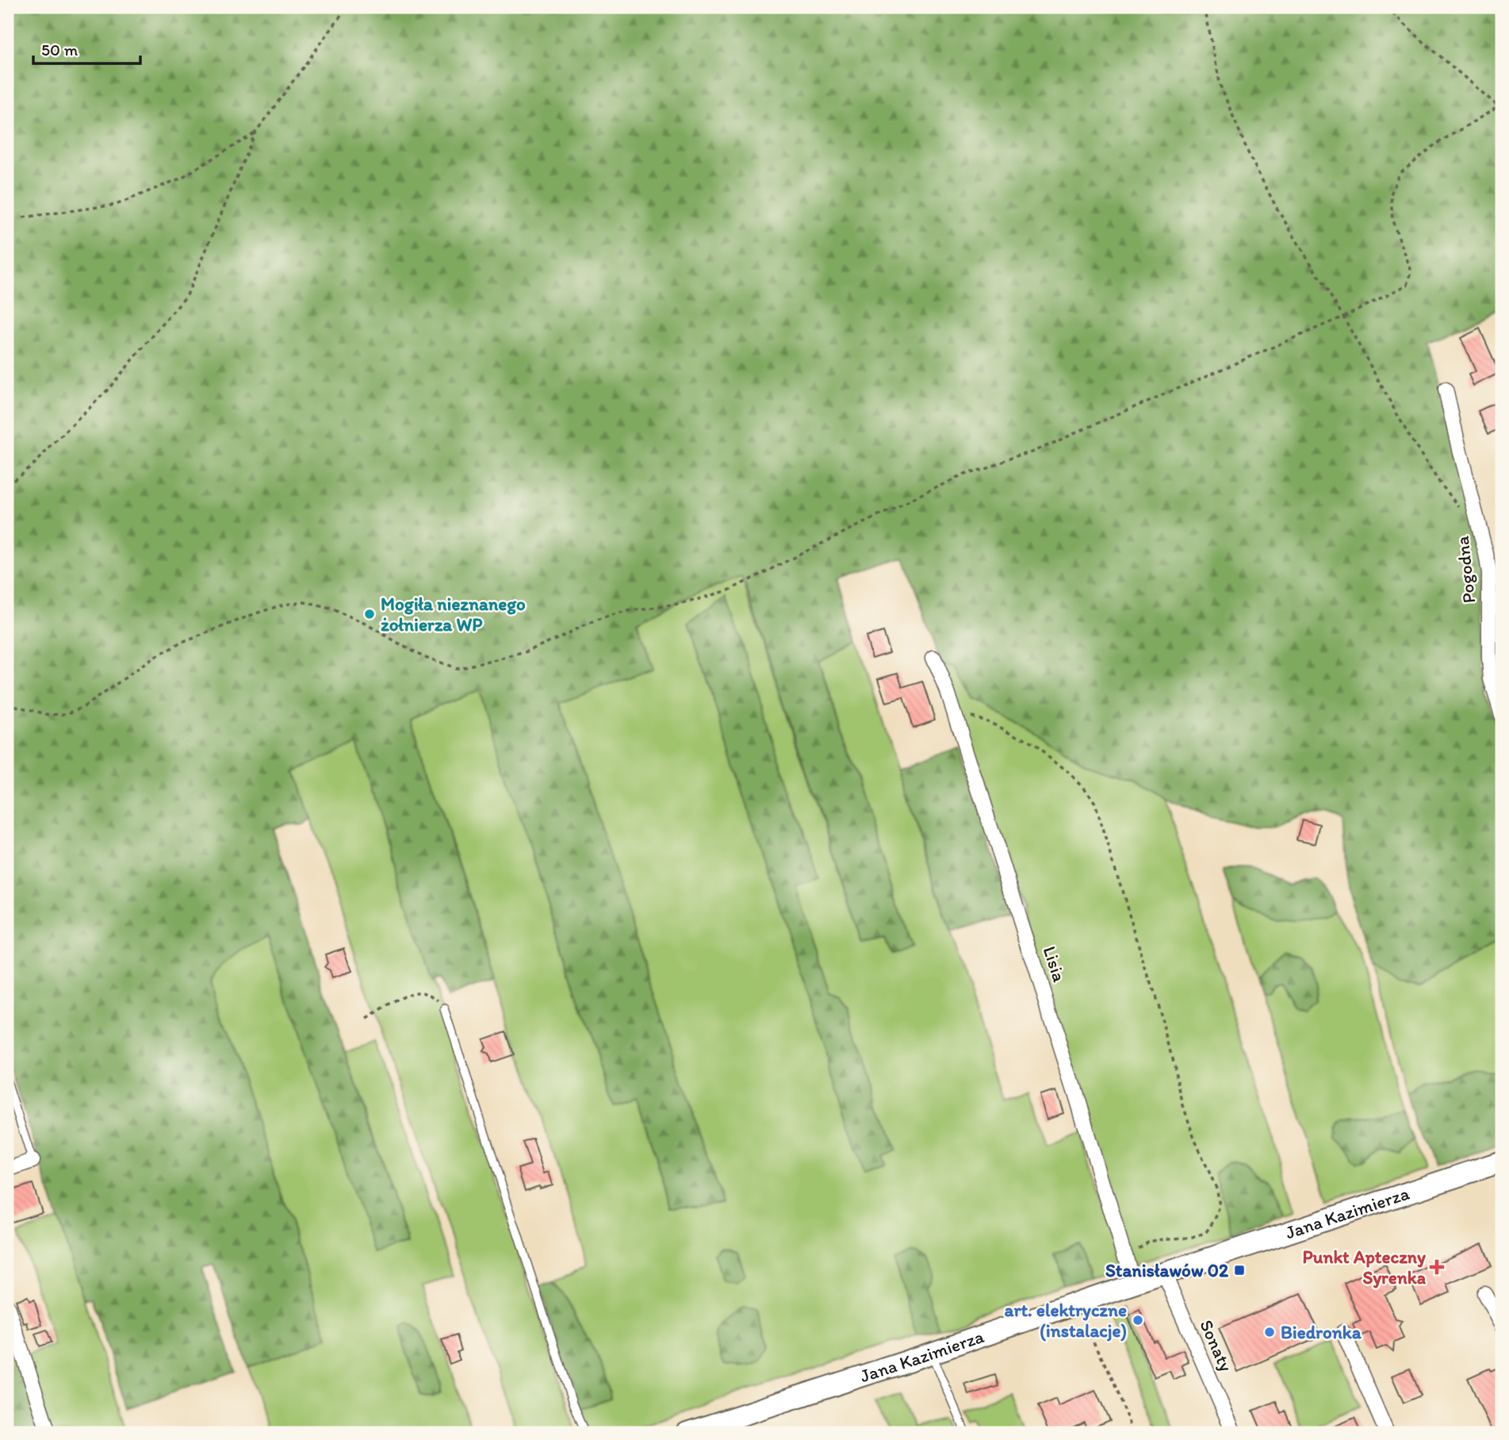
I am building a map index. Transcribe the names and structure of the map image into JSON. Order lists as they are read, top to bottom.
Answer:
{
  "streets": {
    "main road": ["Jana Kazimierza"],
    "street": ["Pogodna", "Lisia", "Sonaty"]
  },
  "crossings": [
    ["Lisia", "Jana Kazimierza"],
    ["Jana Kazimierza", "Sonaty"]
  ],
  "places": {
    "other": ["Mogiła nieznanego żołnierza WP", "art. elektryczne (instalacje)", "Biedronka"],
    "health": ["Punkt Apteczny Syrenka"],
    "transit": ["Stanisławów 02"]
  },
  "scale_bar": "50 m"
}
